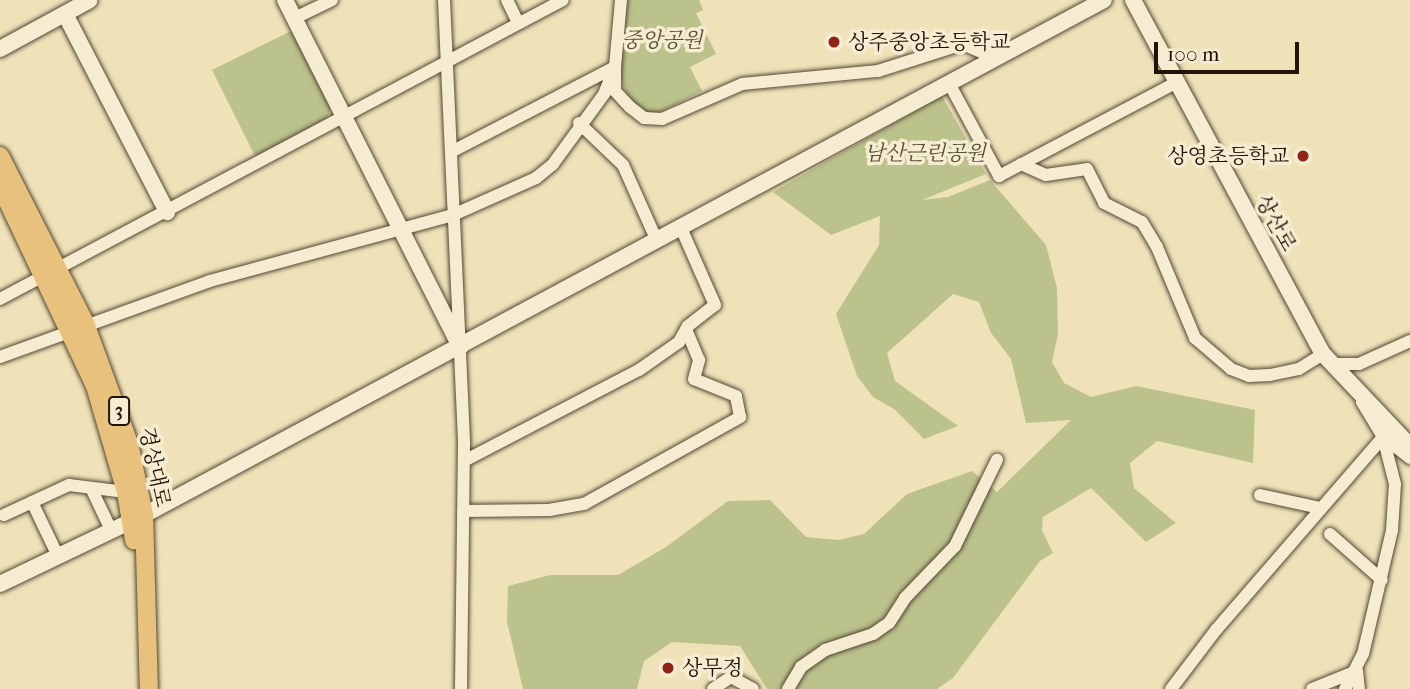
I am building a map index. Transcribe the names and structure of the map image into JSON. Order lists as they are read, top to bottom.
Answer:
{
  "streets": {
    "main road": ["3", "경상대로"],
    "street": ["상산로"]
  },
  "parks": ["중앙공원", "남산근린공원"],
  "places": ["상주중앙초등학교", "상영초등학교", "상무정"],
  "scale_bar": "100 m"
}
